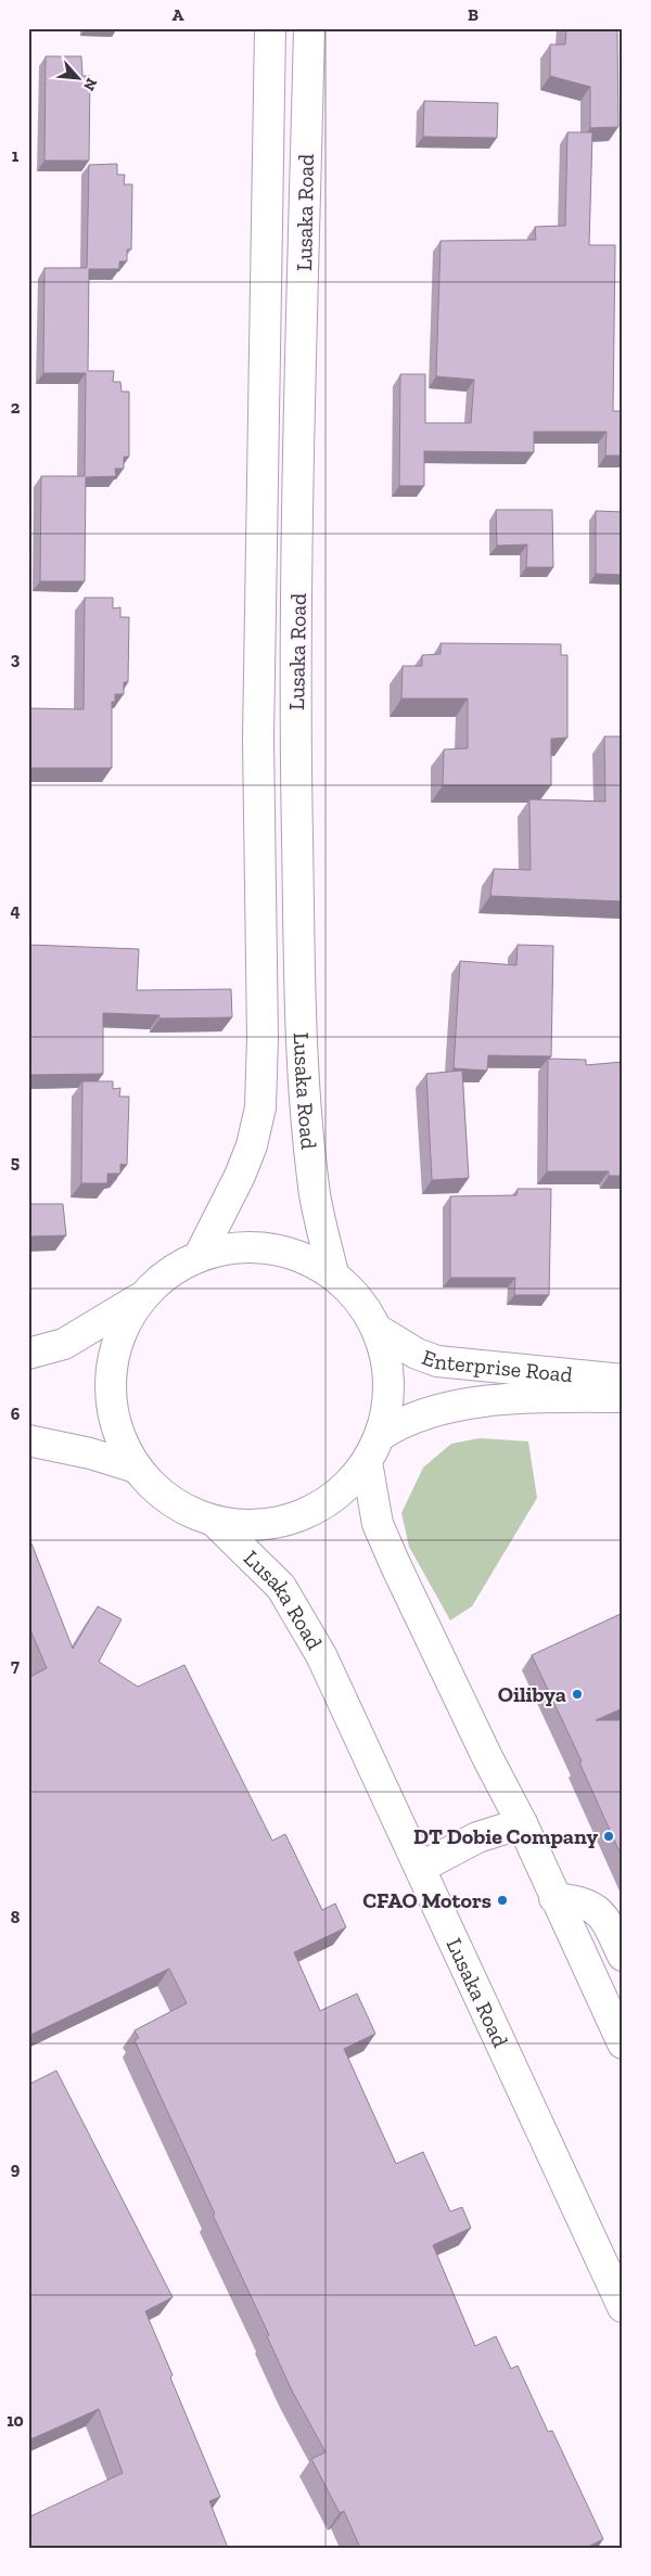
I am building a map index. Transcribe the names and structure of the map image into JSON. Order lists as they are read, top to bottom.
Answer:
{
  "streets": {
    "main road": ["Lusaka Road", "Enterprise Road"]
  },
  "places": ["Oilibya", "DT Dobie Company", "CFAO Motors"],
  "north": "bottom right",
  "grid": {
    "columns": ["A", "B"],
    "rows": [
      "1",
      "2",
      "3",
      "4",
      "5",
      "6",
      "7",
      "8",
      "9",
      "10"
    ]
  }
}
